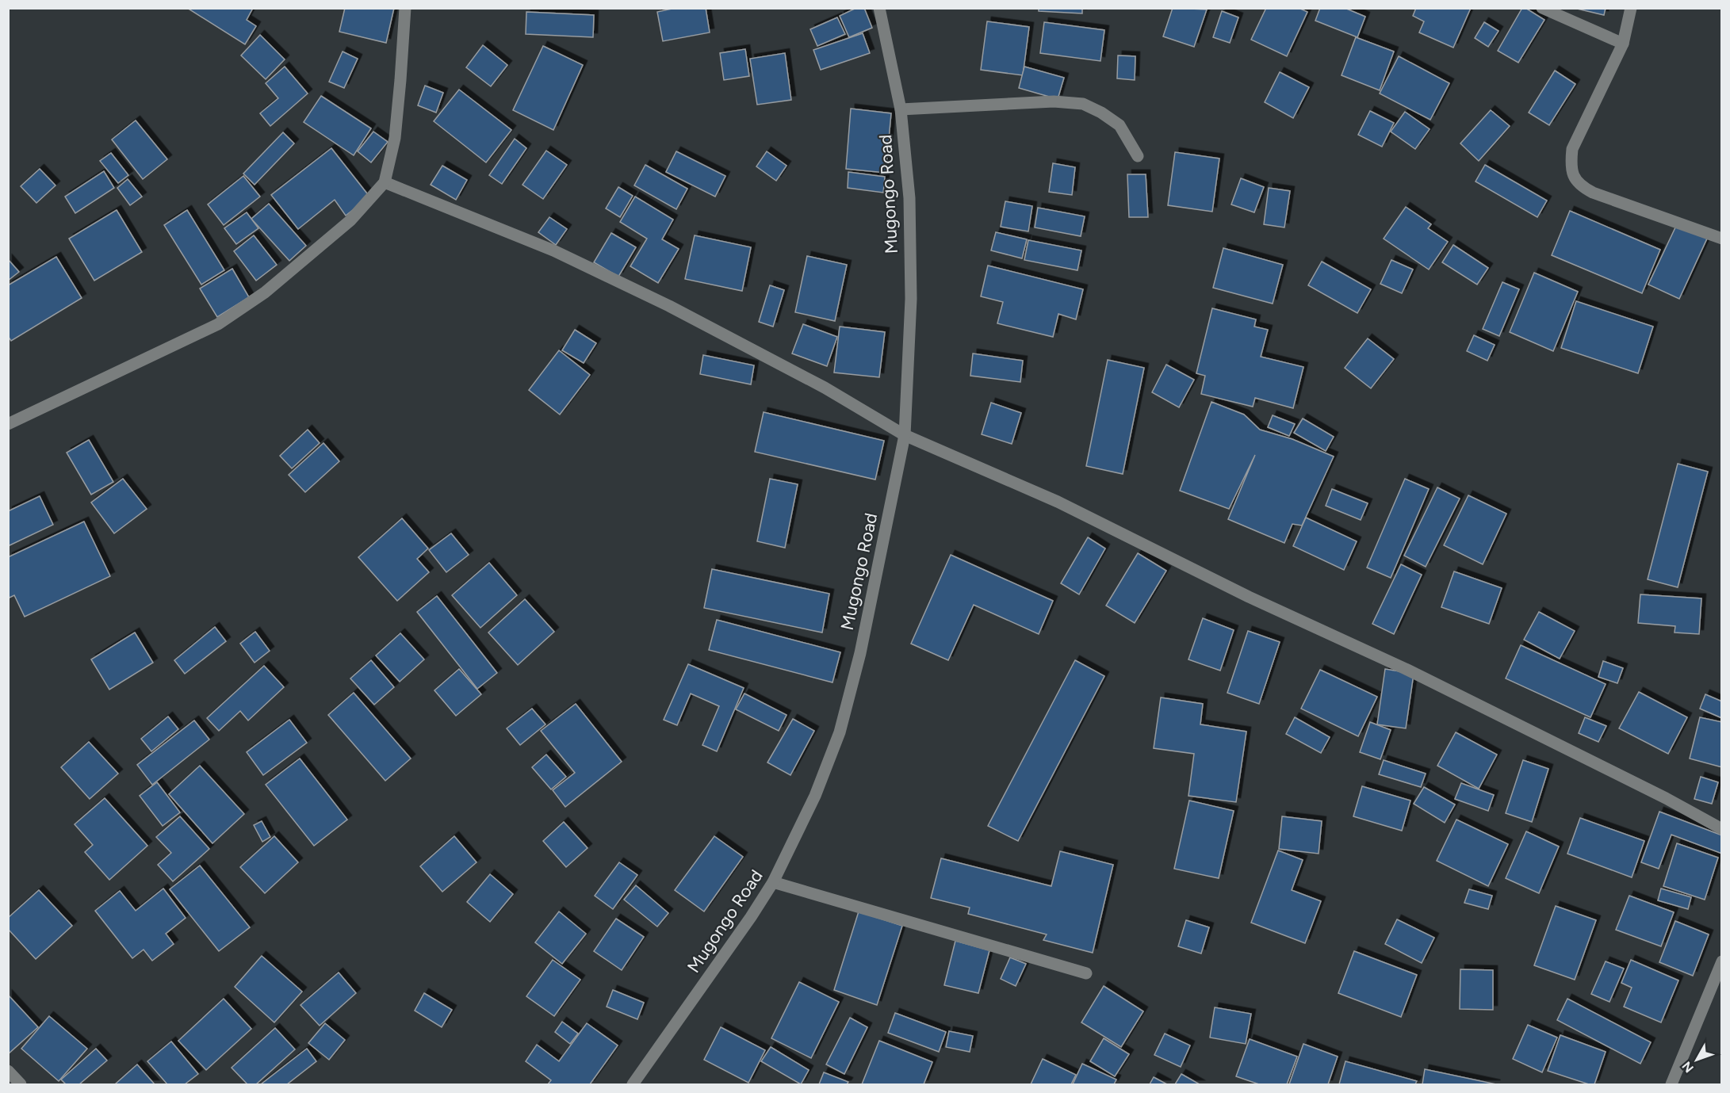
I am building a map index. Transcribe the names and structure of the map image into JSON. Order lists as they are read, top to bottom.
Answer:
{
  "streets": {
    "street": ["Mugongo Road"]
  },
  "north": "bottom left"
}
